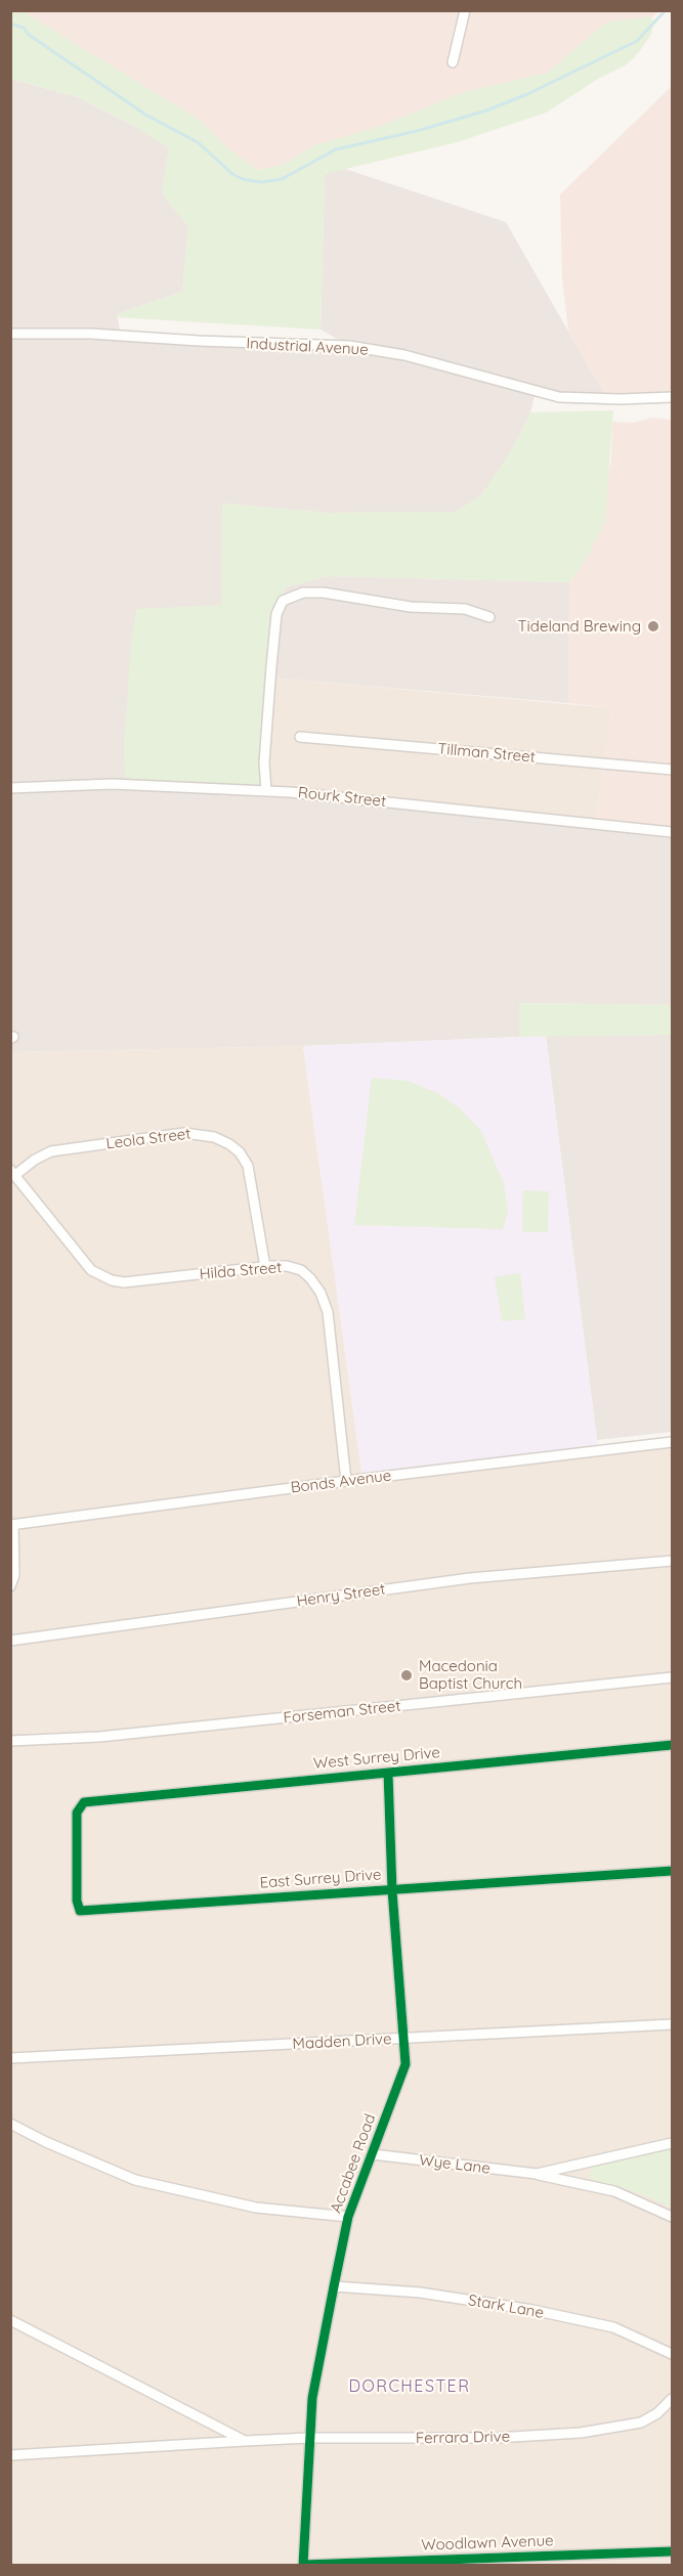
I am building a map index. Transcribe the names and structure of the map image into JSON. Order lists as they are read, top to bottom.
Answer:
{
  "streets": {
    "street": [
      "Industrial Avenue",
      "Tillman Street",
      "Rourk Street",
      "Leola Street",
      "Hilda Street",
      "Bonds Avenue",
      "Henry Street",
      "Forseman Street",
      "West Surrey Drive",
      "East Surrey Drive",
      "Madden Drive",
      "Accabee Road",
      "Wye Lane",
      "Stark Lane",
      "Ferrara Drive",
      "Woodlawn Avenue"
    ]
  },
  "crossings": [
    ["Leola Street", "Hilda Street"],
    ["Hilda Street", "Bonds Avenue"],
    ["West Surrey Drive", "East Surrey Drive"],
    ["West Surrey Drive", "Accabee Road"],
    ["East Surrey Drive", "Accabee Road"],
    ["Madden Drive", "Accabee Road"],
    ["Accabee Road", "Wye Lane"],
    ["Accabee Road", "Stark Lane"],
    ["Accabee Road", "Ferrara Drive"],
    ["Accabee Road", "Woodlawn Avenue"]
  ],
  "districts": ["DORCHESTER"],
  "places": ["Tideland Brewing", "Macedonia Baptist Church"]
}
